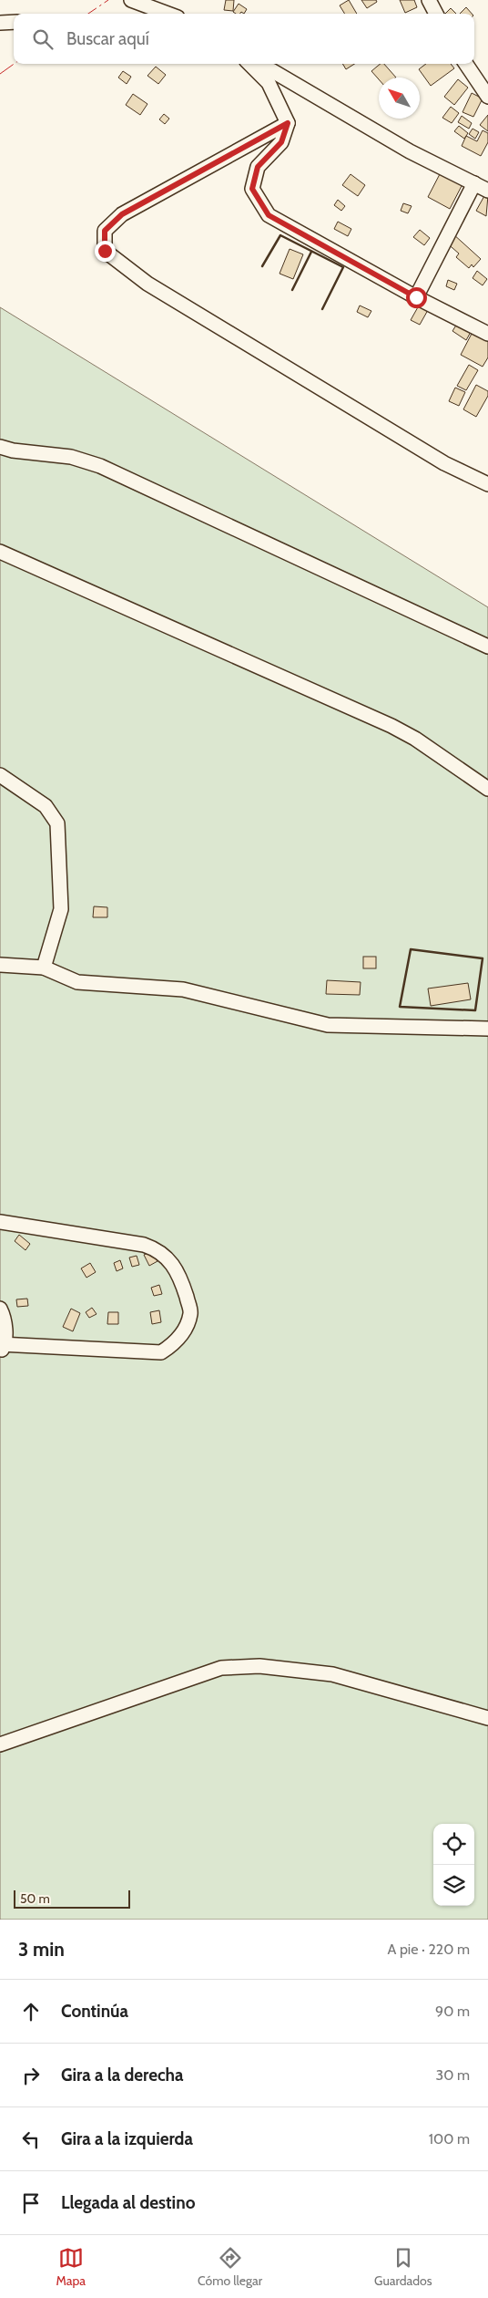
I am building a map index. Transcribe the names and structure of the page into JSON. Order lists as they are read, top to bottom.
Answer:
{
  "scale_bar": "50 m",
  "north": "top left",
  "page": {
    "search": "Buscar aquí",
    "scale": "50 m",
    "heading": ["3 min", "A pie · 220 m"],
    "list": [
      ["Continúa", "90 m"],
      ["Gira a la derecha", "30 m"],
      ["Gira a la izquierda", "100 m"],
      "Llegada al destino"
    ],
    "nav": ["Mapa", "Cómo llegar", "Guardados"]
  }
}
